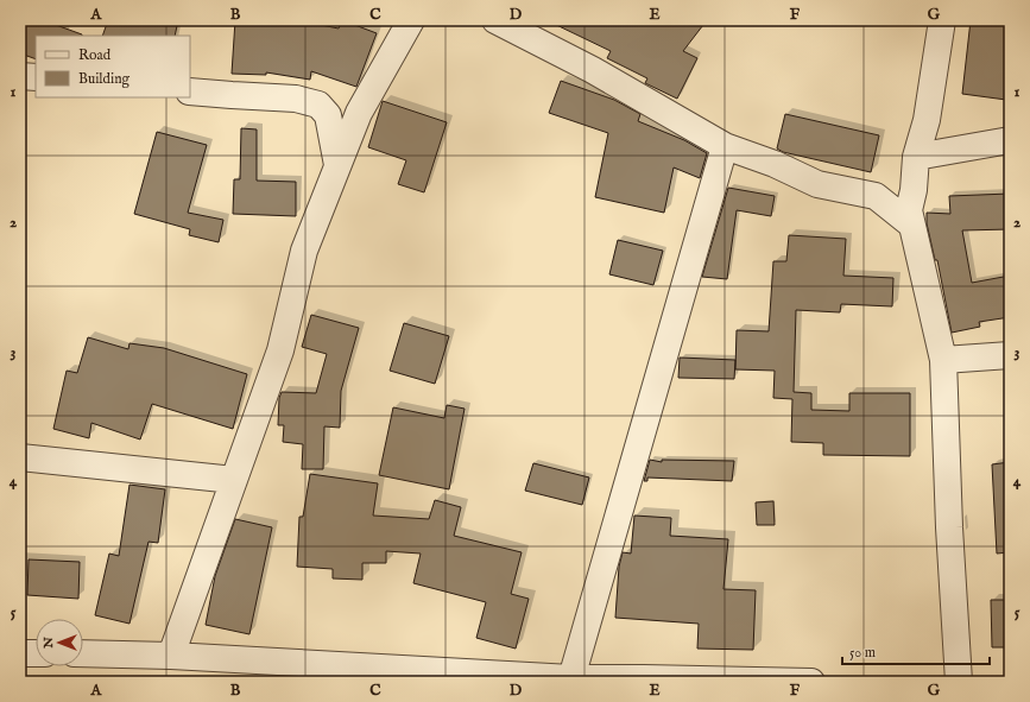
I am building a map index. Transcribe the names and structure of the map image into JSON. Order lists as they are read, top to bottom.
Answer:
{
  "legend": ["Road", "Building"],
  "scale_bar": "50 m",
  "north": "left",
  "grid": {
    "columns": [
      "A",
      "B",
      "C",
      "D",
      "E",
      "F",
      "G"
    ],
    "rows": [
      "1",
      "2",
      "3",
      "4",
      "5"
    ]
  }
}
